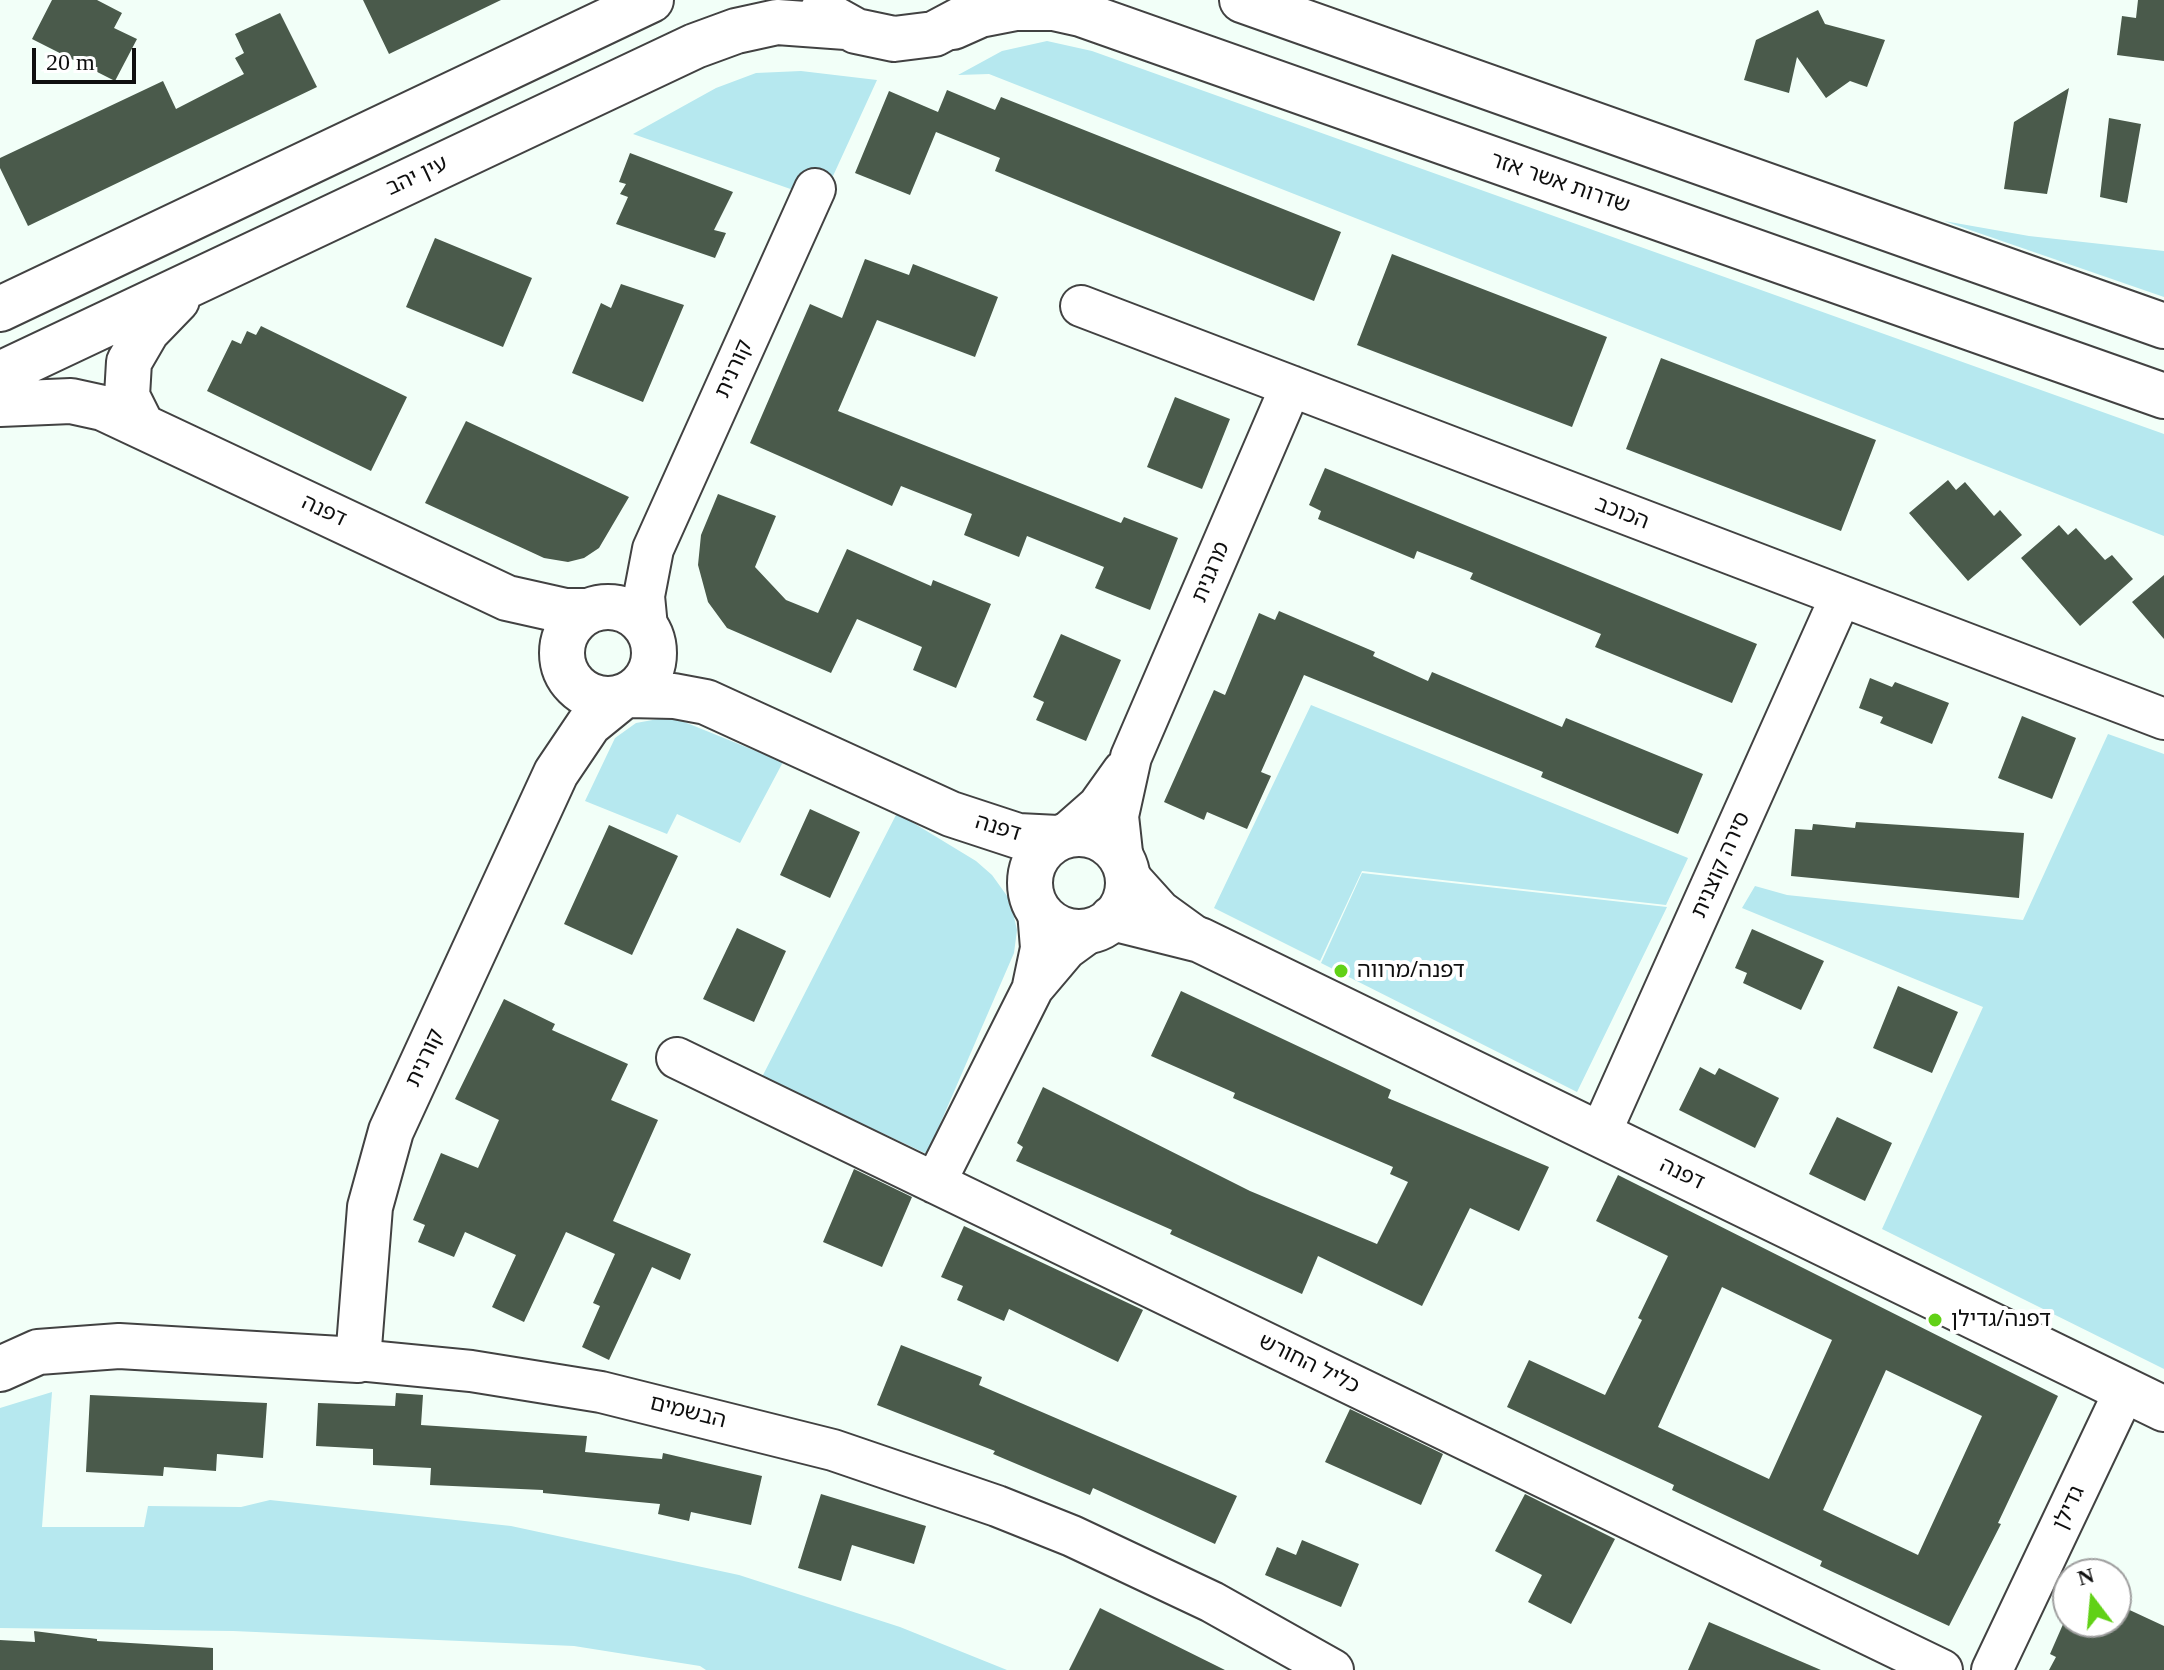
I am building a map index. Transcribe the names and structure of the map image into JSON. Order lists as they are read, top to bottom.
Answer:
{
  "streets": {
    "street": [
      "עין יהב",
      "שדרות אשר אזר",
      "קורנית",
      "דפנה",
      "הכוכב",
      "מרגנית",
      "סירה קוצנית",
      "כליל החורש",
      "הבשמים",
      "גדילן"
    ]
  },
  "crossings": [
    ["עין יהב", "שדרות אשר אזר"],
    ["קורנית", "דפנה"],
    ["קורנית", "הבשמים"],
    ["דפנה", "מרגנית"],
    ["דפנה", "סירה קוצנית"],
    ["דפנה", "גדילן"],
    ["הכוכב", "מרגנית"],
    ["הכוכב", "סירה קוצנית"]
  ],
  "places": ["דפנה/מרווה", "דפנה/גדילן"],
  "scale_bar": "20 m",
  "north": "top"
}
